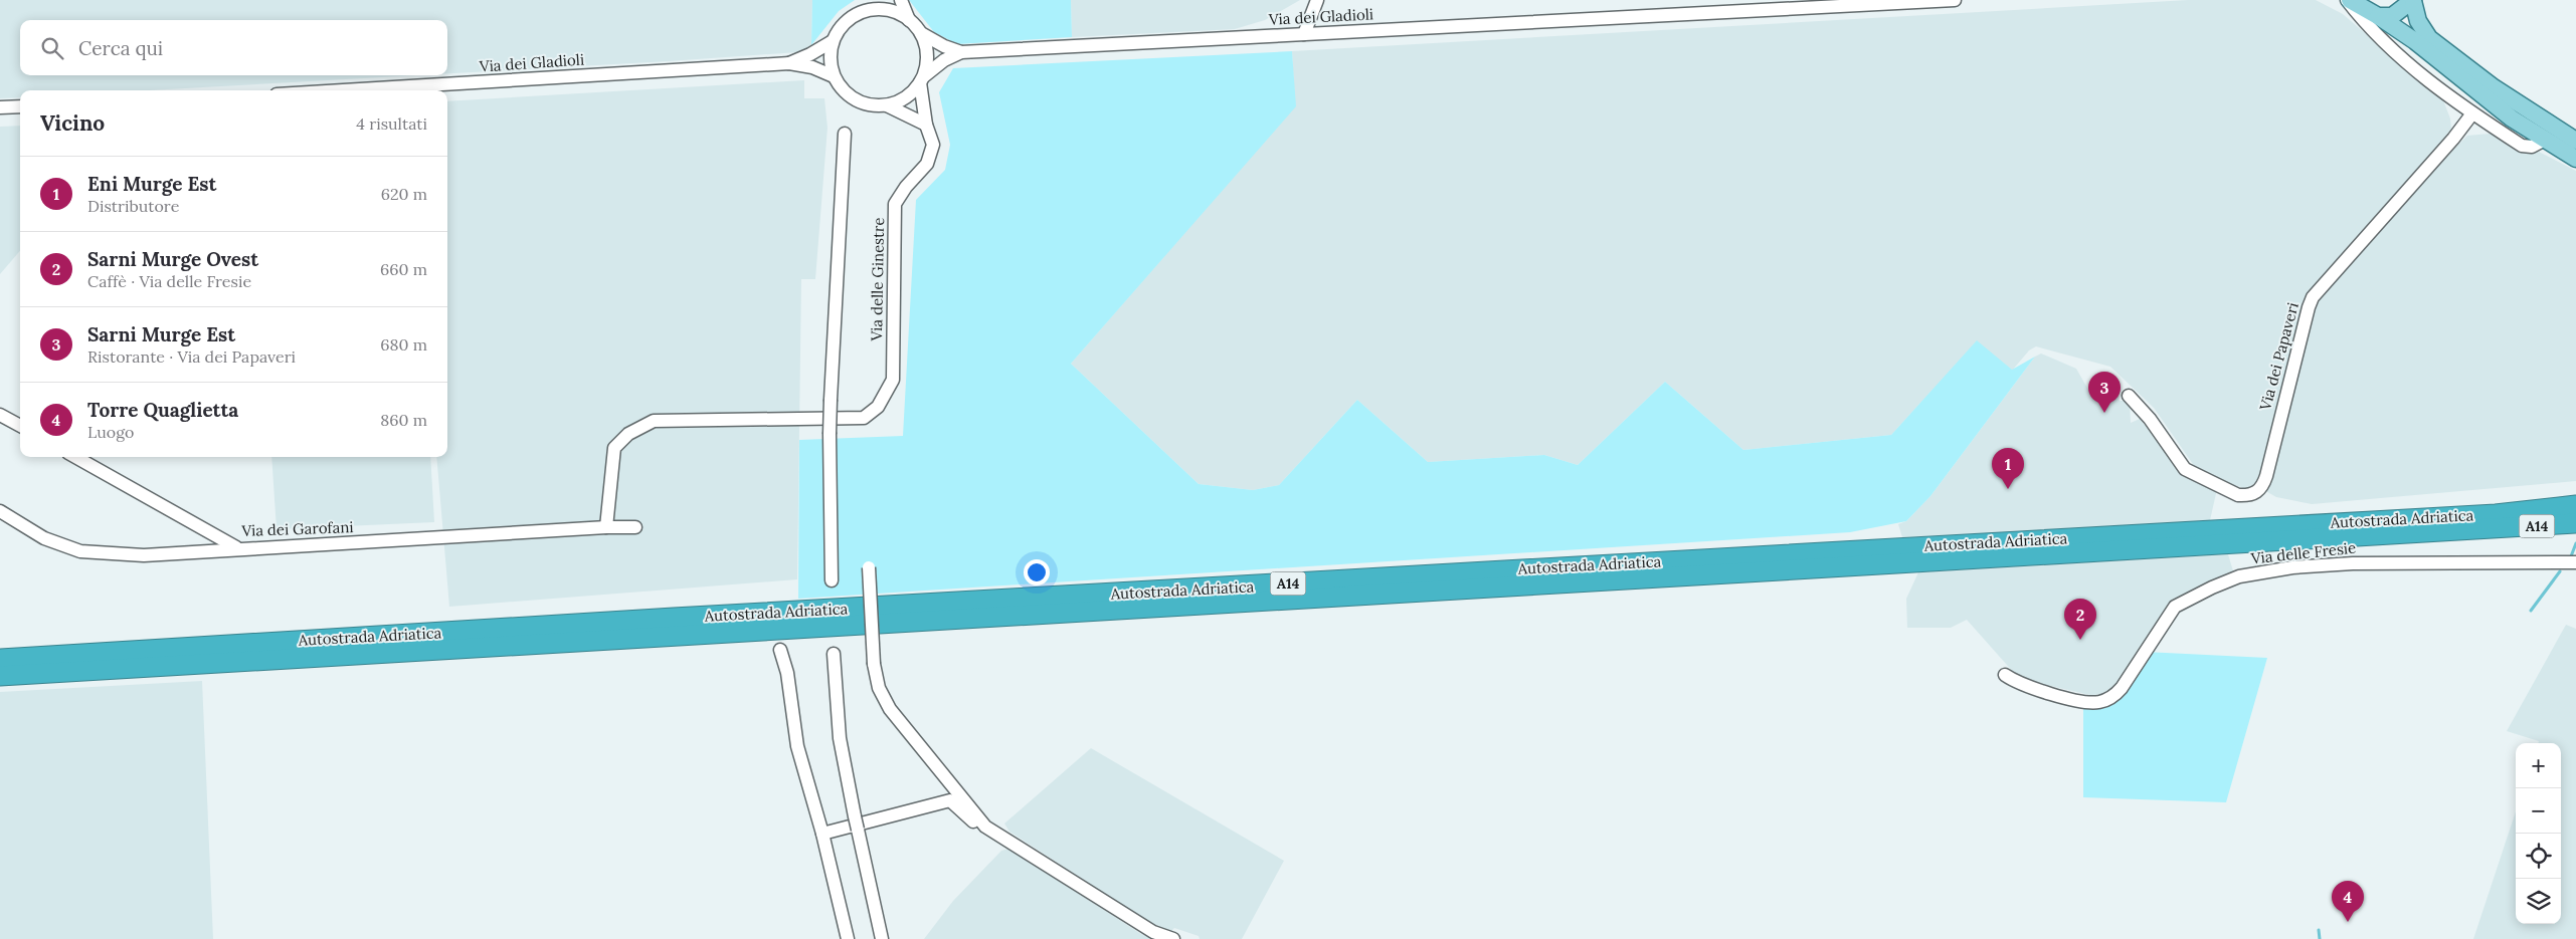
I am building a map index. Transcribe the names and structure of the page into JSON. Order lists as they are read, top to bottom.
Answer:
{
  "streets": {
    "highway": ["Autostrada Adriatica", "A14"],
    "street": [
      "Via dei Gladioli",
      "Via delle Ginestre",
      "Via dei Papaveri",
      "Via dei Garofani",
      "Via delle Fresie"
    ]
  },
  "crossings": [
    ["Via dei Gladioli", "Via delle Ginestre"],
    ["Via delle Ginestre", "Via dei Garofani"]
  ],
  "page": {
    "search": "Cerca qui",
    "heading": ["Vicino", "4 risultati"],
    "list": [
      {
        "mark": "1",
        "name": "Eni Murge Est",
        "note": "Distributore",
        "value": "620 m"
      },
      {
        "mark": "2",
        "name": "Sarni Murge Ovest",
        "note": "Caffè · Via delle Fresie",
        "value": "660 m"
      },
      {
        "mark": "3",
        "name": "Sarni Murge Est",
        "note": "Ristorante · Via dei Papaveri",
        "value": "680 m"
      },
      {
        "mark": "4",
        "name": "Torre Quaglietta",
        "note": "Luogo",
        "value": "860 m"
      }
    ],
    "pins": [
      "3",
      "1",
      "2",
      "4"
    ],
    "map_buttons": ["+", "−"]
  }
}
